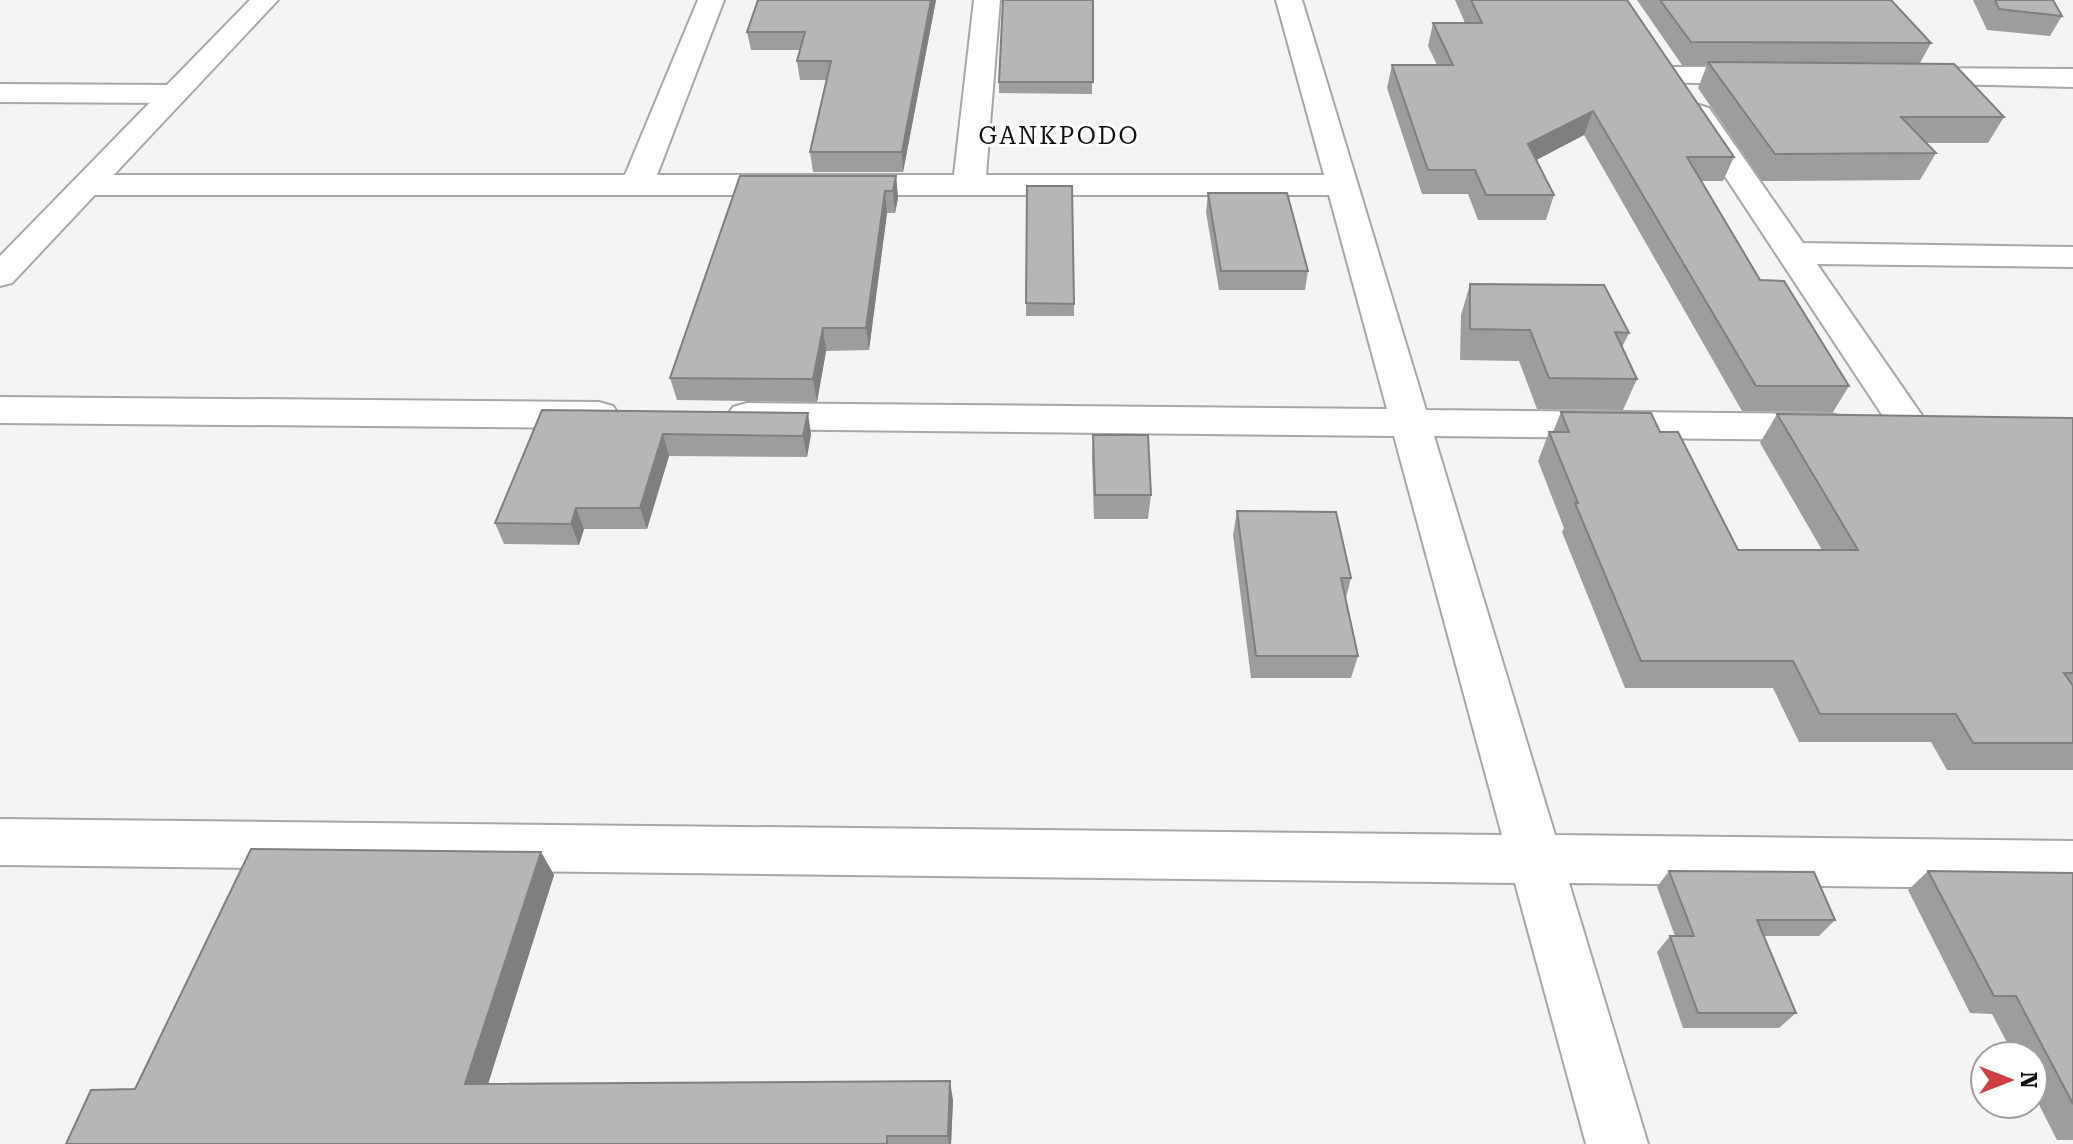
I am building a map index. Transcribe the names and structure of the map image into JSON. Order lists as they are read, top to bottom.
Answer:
{
  "districts": ["GANKPODO"],
  "north": "right"
}
